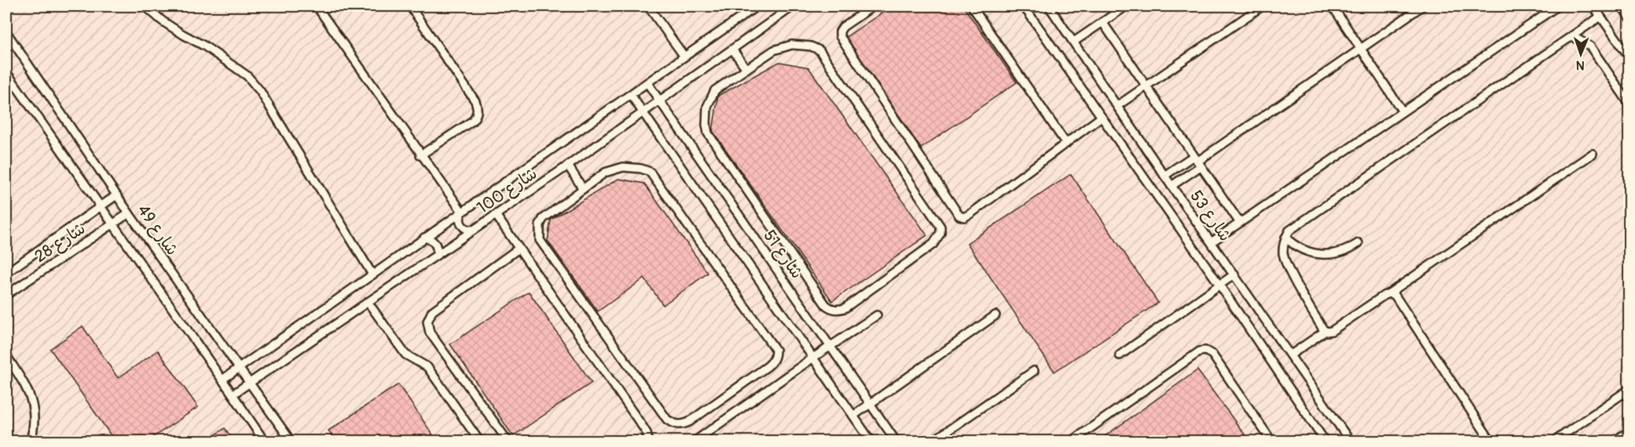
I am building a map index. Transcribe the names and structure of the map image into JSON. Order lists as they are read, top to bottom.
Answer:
{
  "streets": {
    "lane": [
      "شارع 100",
      "شارع 53",
      "شارع 49",
      "شارع 28",
      "شارع 51"
    ]
  },
  "crossings": [
    ["شارع 100", "شارع 49"],
    ["شارع 100", "شارع 51"],
    ["شارع 49", "شارع 28"]
  ],
  "north": "bottom"
}
